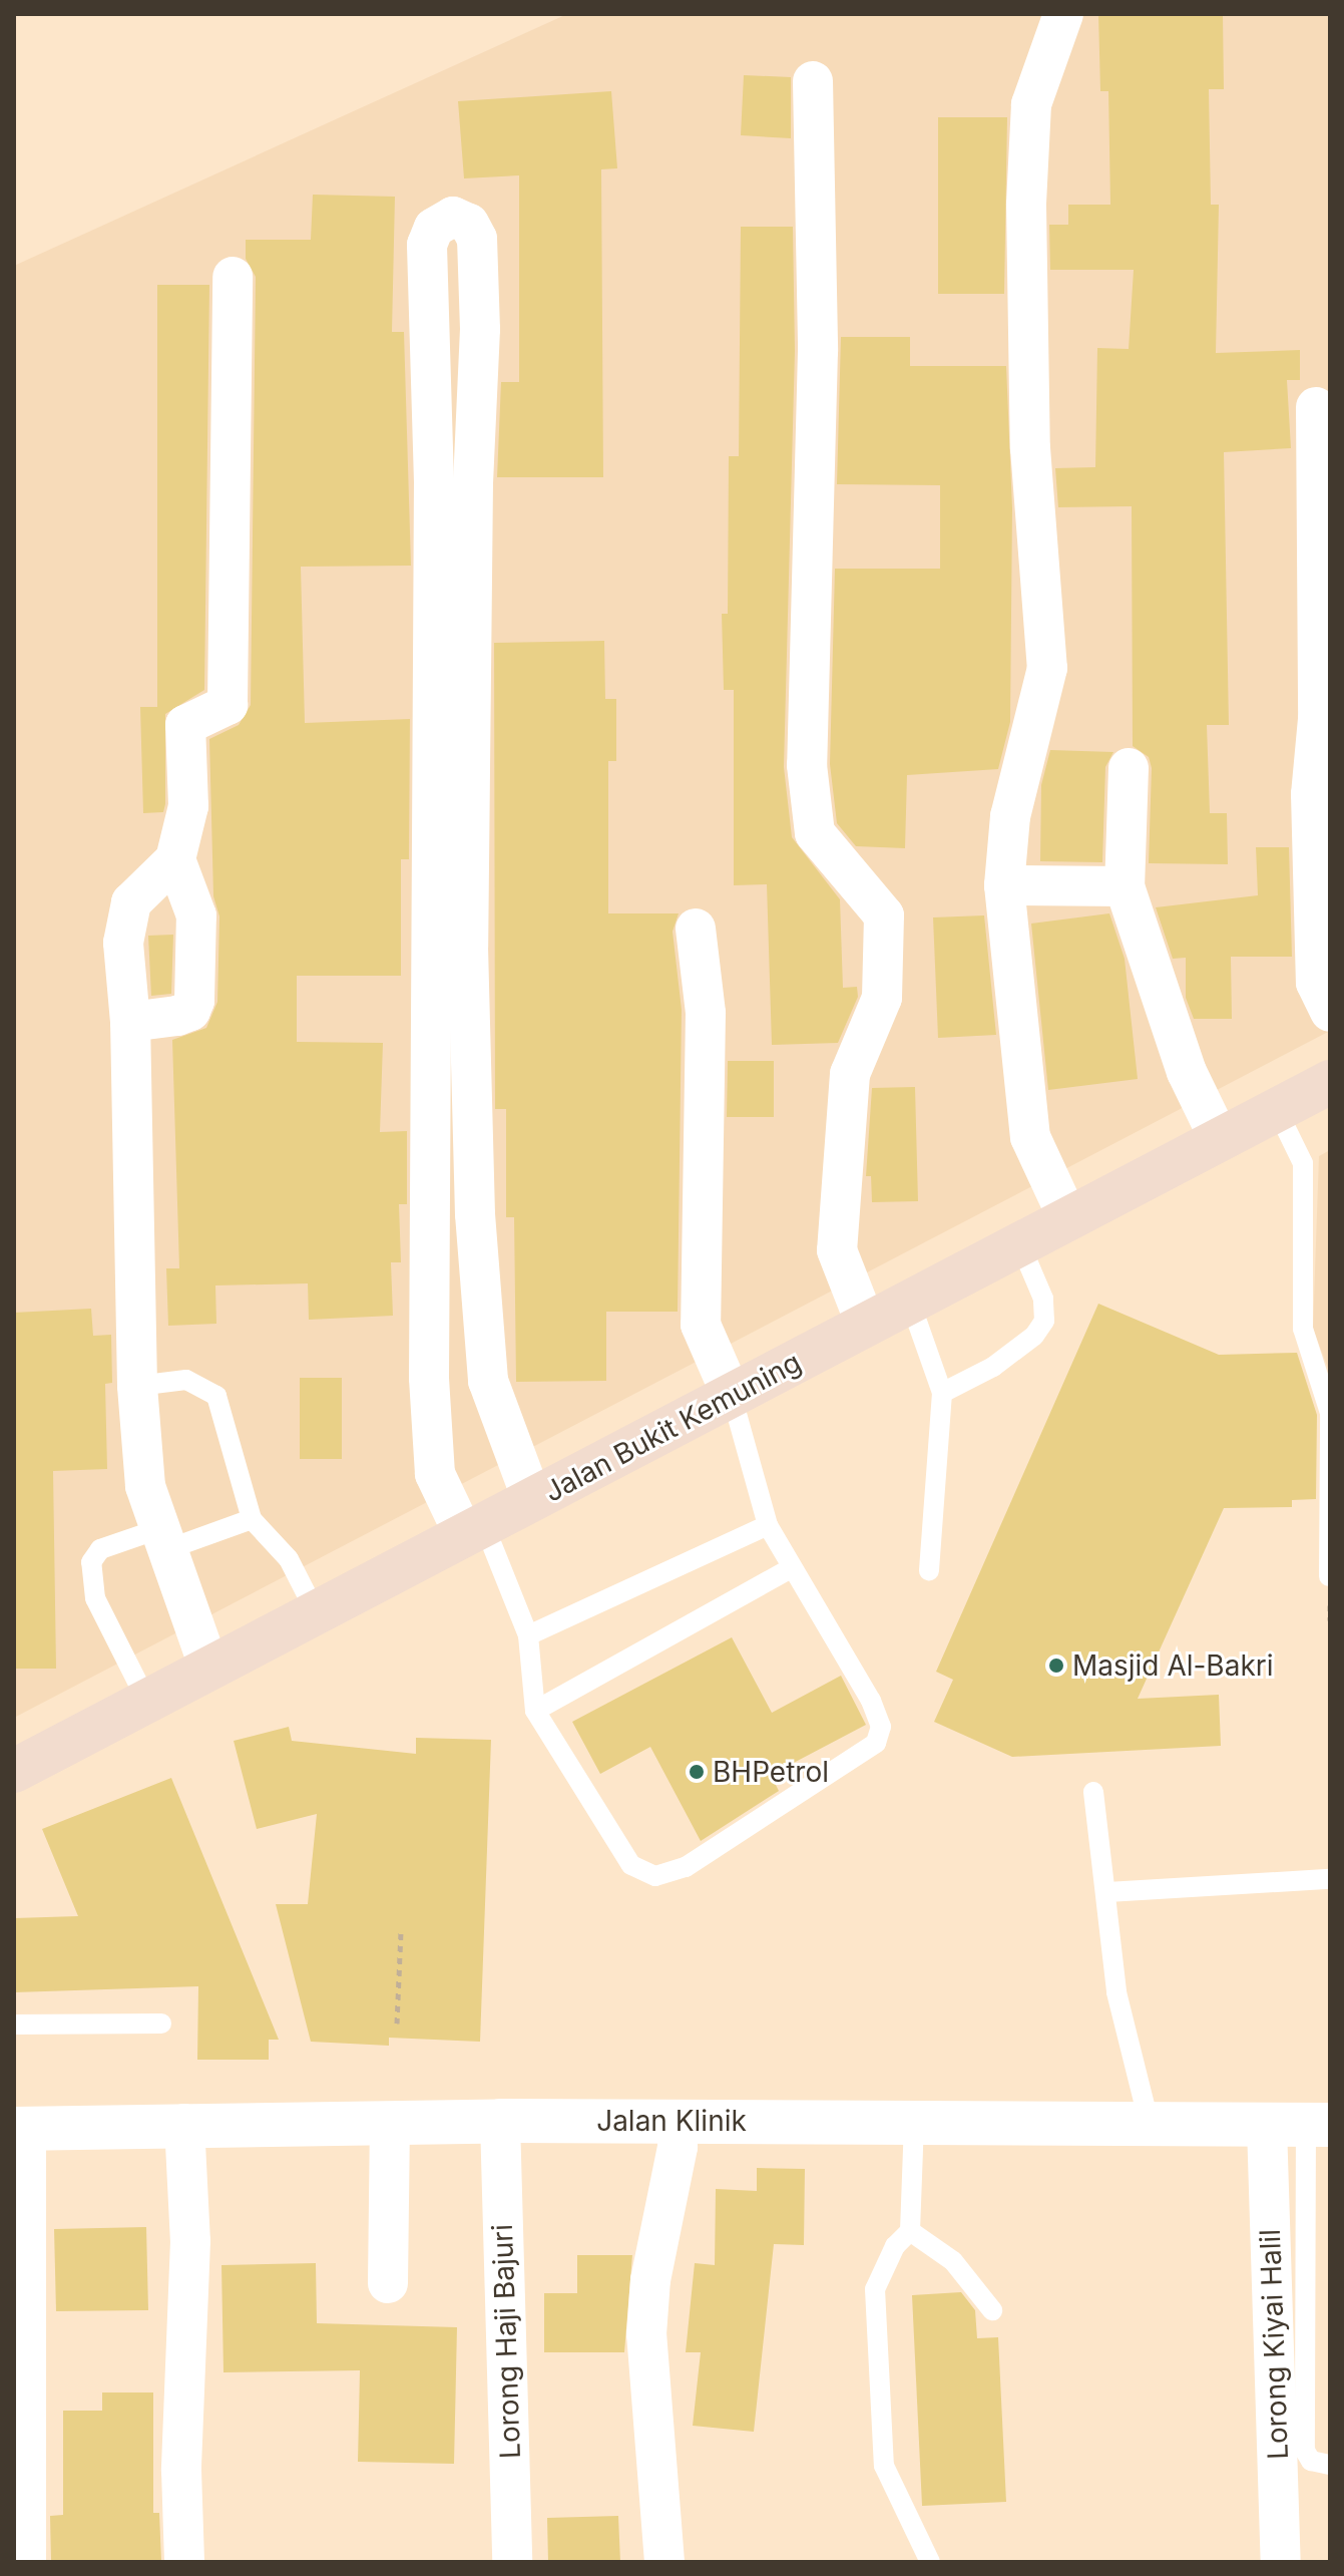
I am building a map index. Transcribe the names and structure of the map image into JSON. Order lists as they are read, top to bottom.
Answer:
{
  "streets": {
    "main road": ["Jalan Bukit Kemuning"],
    "street": ["Jalan Klinik", "Lorong Haji Bajuri", "Lorong Kiyai Halil"]
  },
  "crossings": [
    ["Jalan Klinik", "Lorong Haji Bajuri"],
    ["Jalan Klinik", "Lorong Kiyai Halil"]
  ],
  "places": ["Masjid Al-Bakri", "BHPetrol"]
}
